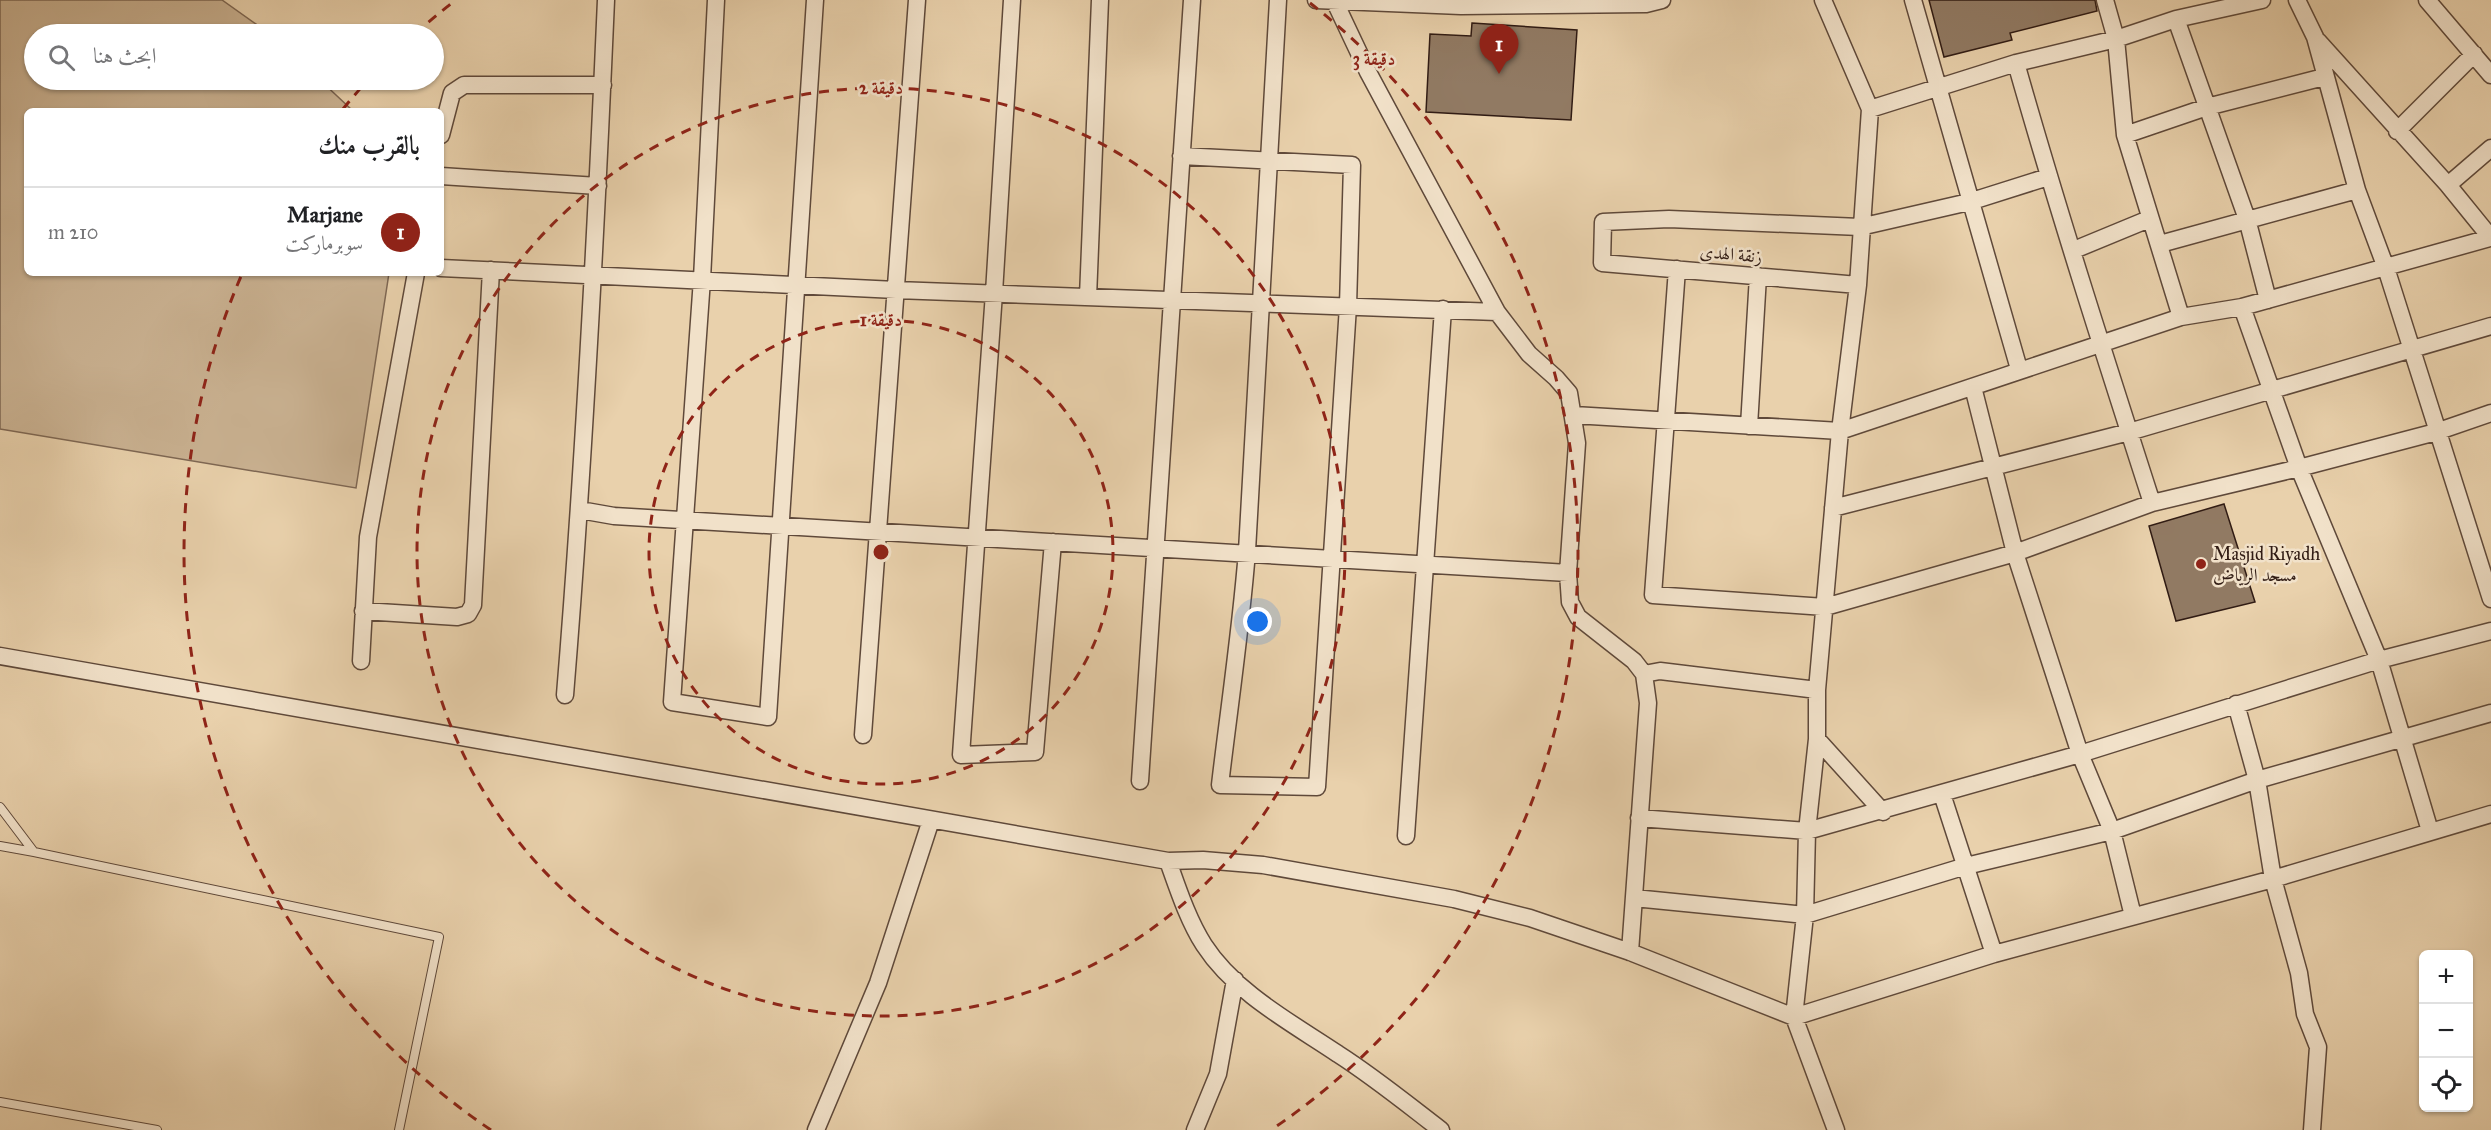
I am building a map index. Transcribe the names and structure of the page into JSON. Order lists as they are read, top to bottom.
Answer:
{
  "streets": {
    "street": ["زنقة الهدى"]
  },
  "places": ["Masjid Riyadh مسجد الرياض"],
  "page": {
    "pins": "1",
    "search": "ابحث هنا",
    "heading": "بالقرب منك",
    "list": [
      {
        "mark": "1",
        "name": "Marjane",
        "note": "سوبرماركت",
        "value": "210 m"
      }
    ],
    "map_buttons": ["+", "−"]
  },
  "rings": ["3 دقيقة", "2 دقيقة", "1 دقيقة"]
}
